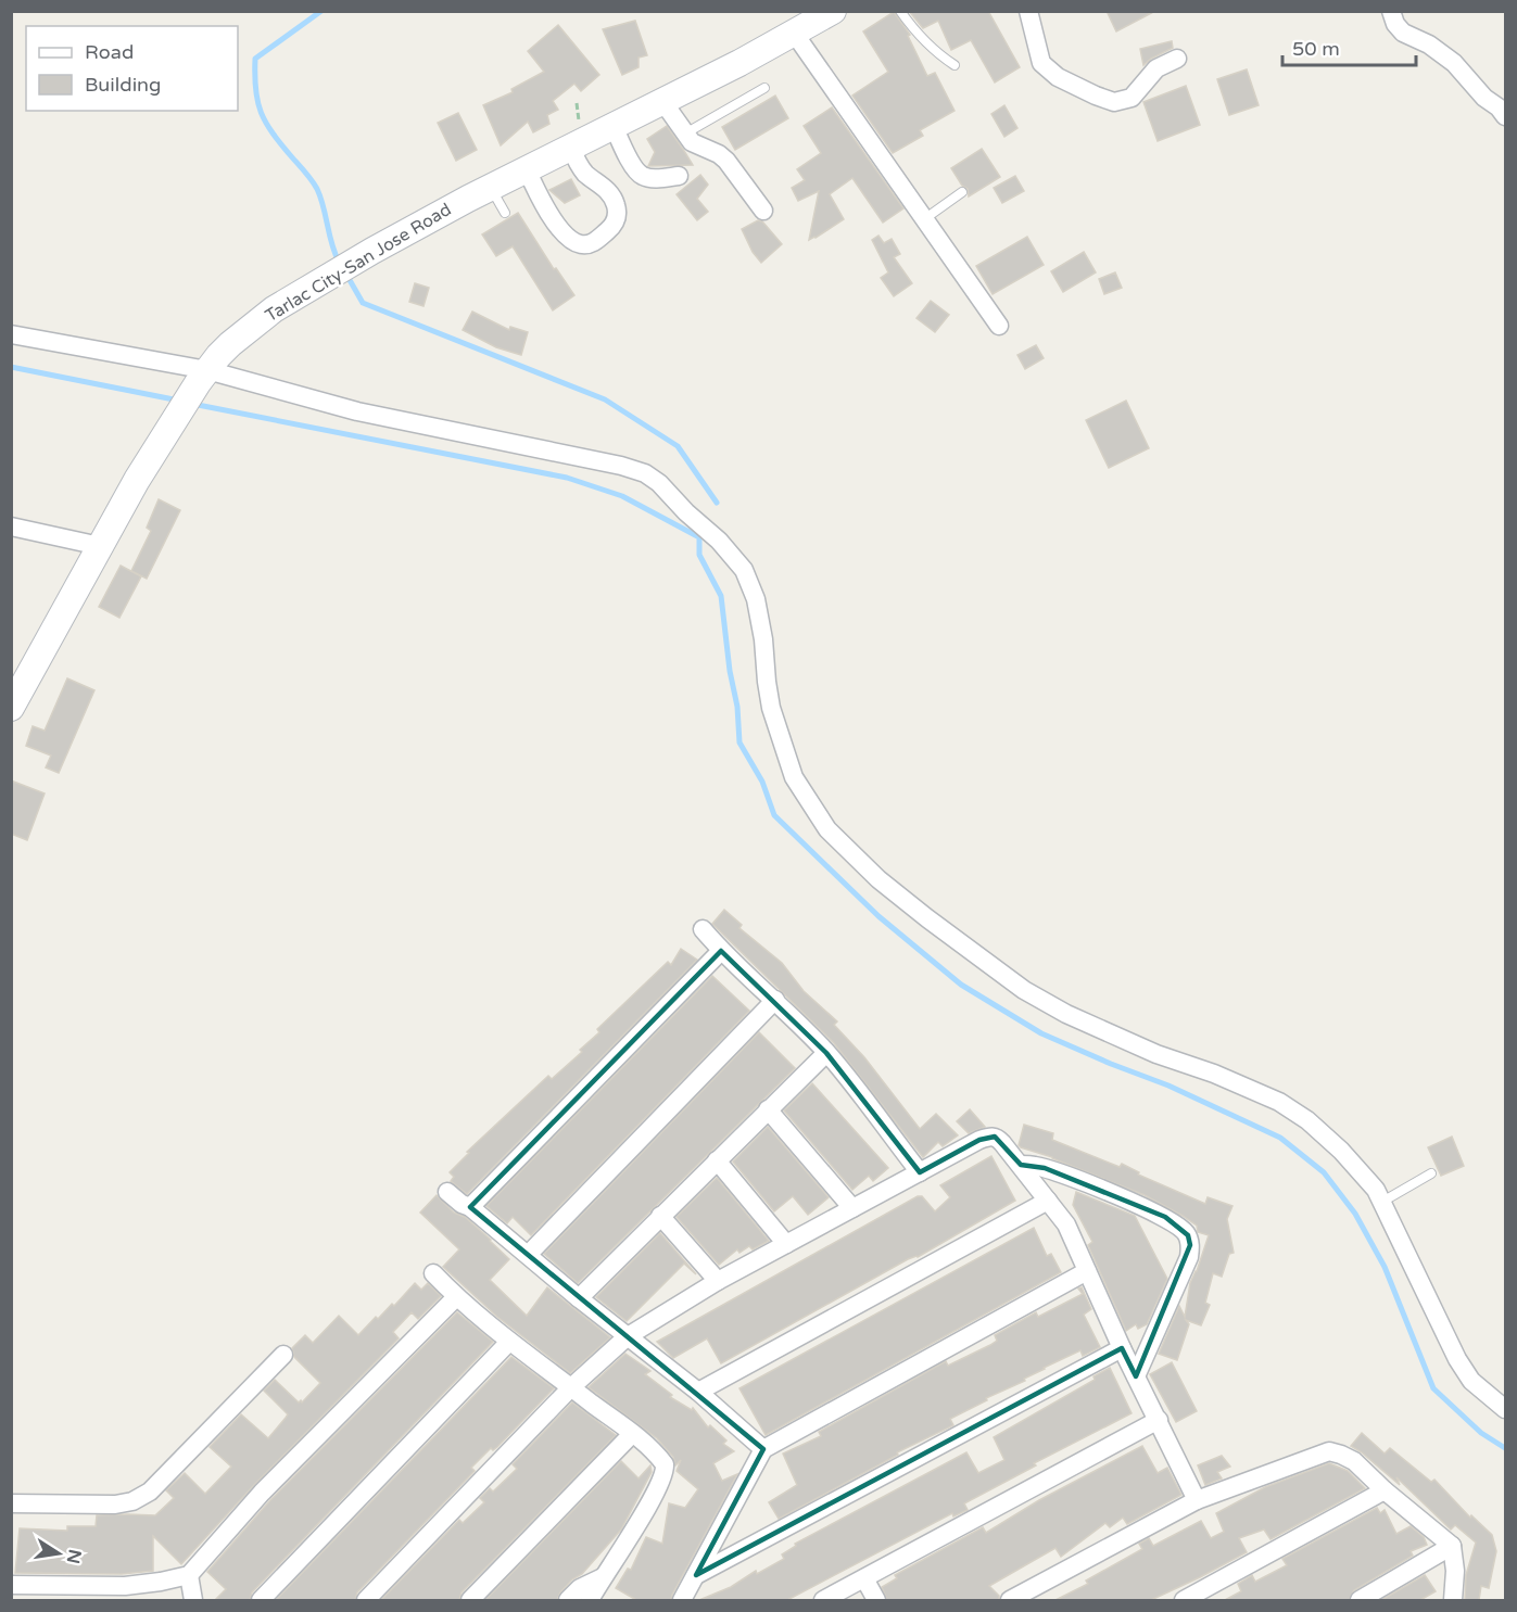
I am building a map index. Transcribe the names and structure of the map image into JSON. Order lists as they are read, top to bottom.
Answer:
{
  "streets": {
    "main road": ["Tarlac City-San Jose Road"]
  },
  "legend": ["Road", "Building"],
  "scale_bar": "50 m",
  "north": "right"
}
